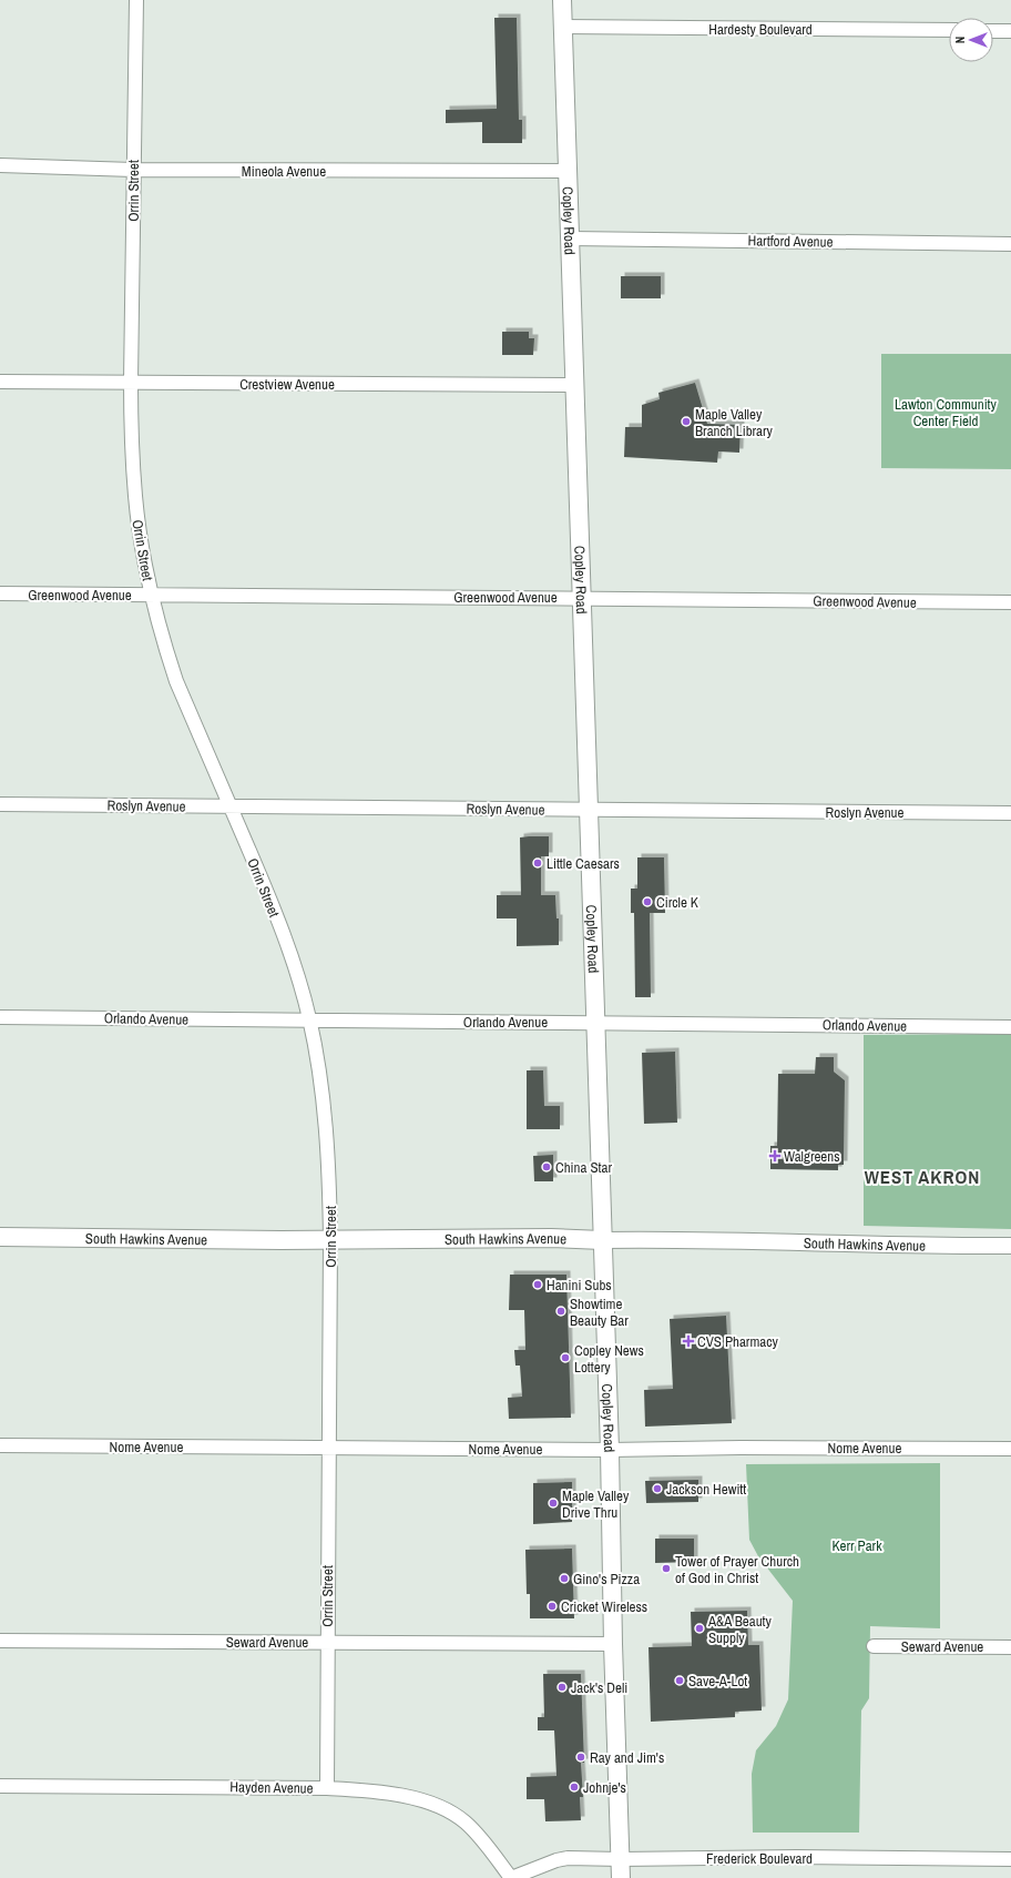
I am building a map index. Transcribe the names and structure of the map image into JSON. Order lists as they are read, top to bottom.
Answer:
{
  "streets": {
    "main road": ["Copley Road", "South Hawkins Avenue"],
    "street": [
      "Hardesty Boulevard",
      "Mineola Avenue",
      "Orrin Street",
      "Hartford Avenue",
      "Crestview Avenue",
      "Greenwood Avenue",
      "Roslyn Avenue",
      "Orlando Avenue",
      "Nome Avenue",
      "Seward Avenue",
      "Hayden Avenue",
      "Frederick Boulevard"
    ]
  },
  "crossings": [
    ["Hardesty Boulevard", "Copley Road"],
    ["Mineola Avenue", "Orrin Street"],
    ["Mineola Avenue", "Copley Road"],
    ["Orrin Street", "Crestview Avenue"],
    ["Orrin Street", "Greenwood Avenue"],
    ["Orrin Street", "Roslyn Avenue"],
    ["Orrin Street", "Orlando Avenue"],
    ["Orrin Street", "South Hawkins Avenue"],
    ["Orrin Street", "Nome Avenue"],
    ["Orrin Street", "Seward Avenue"],
    ["Orrin Street", "Hayden Avenue"],
    ["Copley Road", "Hartford Avenue"],
    ["Copley Road", "Crestview Avenue"],
    ["Copley Road", "Greenwood Avenue"],
    ["Copley Road", "Roslyn Avenue"],
    ["Copley Road", "Orlando Avenue"],
    ["Copley Road", "South Hawkins Avenue"],
    ["Copley Road", "Nome Avenue"],
    ["Copley Road", "Seward Avenue"],
    ["Copley Road", "Frederick Boulevard"],
    ["Hayden Avenue", "Frederick Boulevard"]
  ],
  "districts": ["WEST AKRON"],
  "parks": ["Lawton Community Center Field", "Kerr Park"],
  "places": {
    "other": [
      "Maple Valley Branch Library",
      "Little Caesars",
      "Circle K",
      "China Star",
      "Hanini Subs",
      "Showtime Beauty Bar",
      "Copley News Lottery",
      "Jackson Hewitt",
      "Maple Valley Drive Thru",
      "Tower of Prayer Church of God in Christ",
      "Gino's Pizza",
      "Cricket Wireless",
      "A&A Beauty Supply",
      "Save-A-Lot",
      "Jack's Deli",
      "Ray and Jim's",
      "Johnje's"
    ],
    "health": ["Walgreens", "CVS Pharmacy"]
  },
  "north": "left"
}
